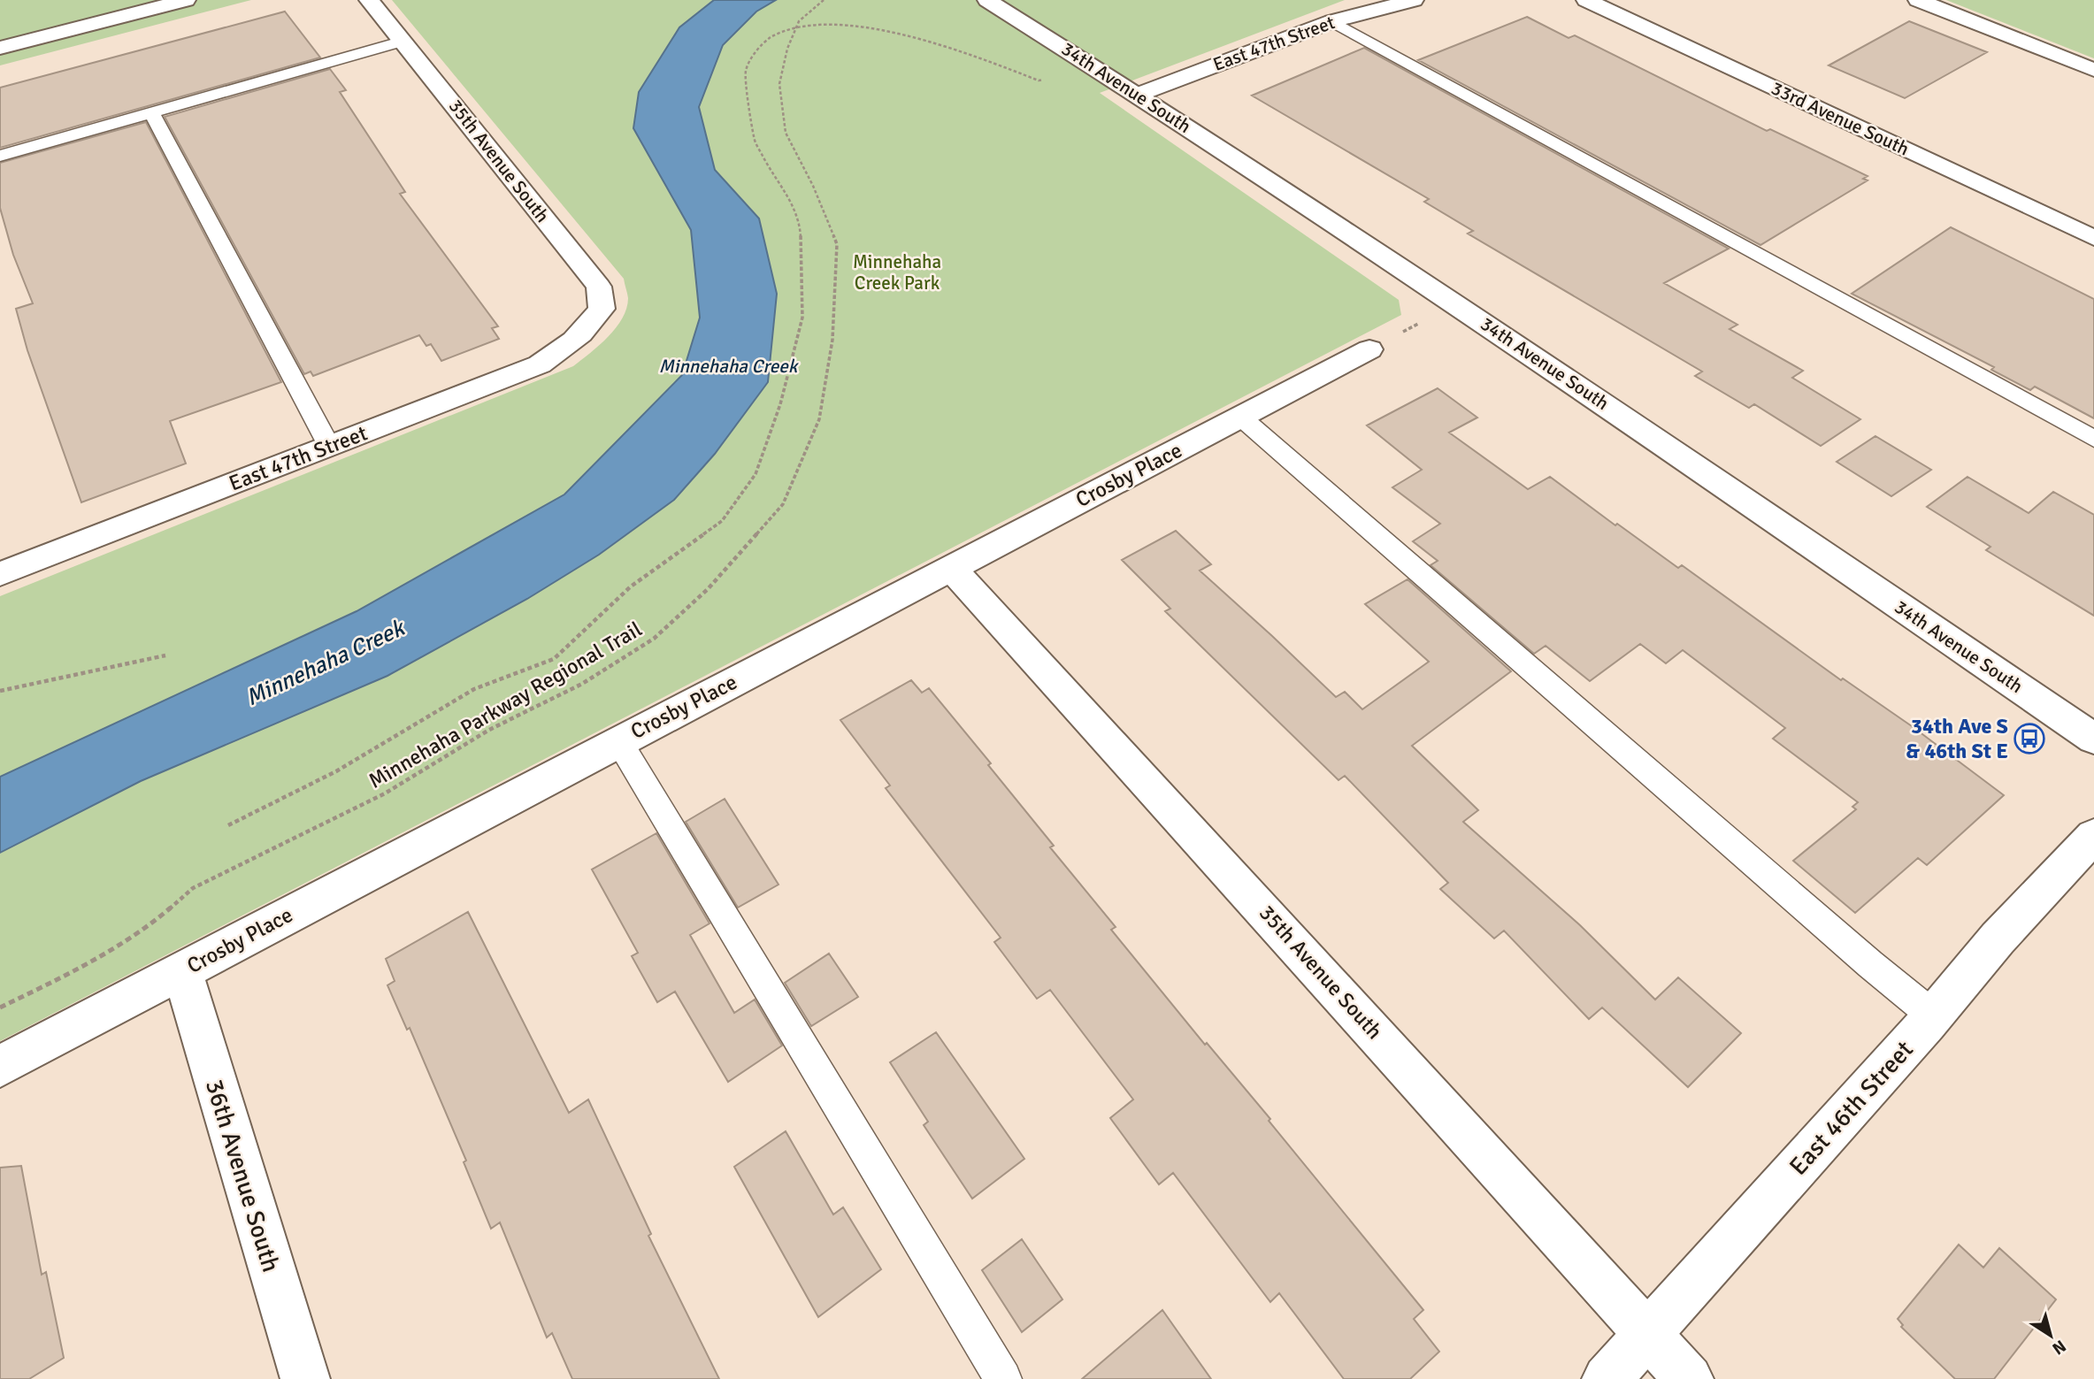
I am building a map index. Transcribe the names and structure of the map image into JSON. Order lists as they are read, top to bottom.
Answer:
{
  "streets": {
    "street": [
      "East 47th Street",
      "34th Avenue South",
      "33rd Avenue South",
      "35th Avenue South",
      "Crosby Place",
      "East 46th Street",
      "36th Avenue South"
    ],
    "path": ["Minnehaha Parkway Regional Trail"]
  },
  "crossings": [
    ["East 47th Street", "34th Avenue South"],
    ["East 47th Street", "35th Avenue South"],
    ["35th Avenue South", "Crosby Place"],
    ["35th Avenue South", "East 46th Street"],
    ["Crosby Place", "36th Avenue South"]
  ],
  "water": ["Minnehaha Creek"],
  "parks": ["Minnehaha Creek Park"],
  "places": {
    "bus stop": ["34th Ave S & 46th St E"]
  },
  "north": "bottom right"
}
